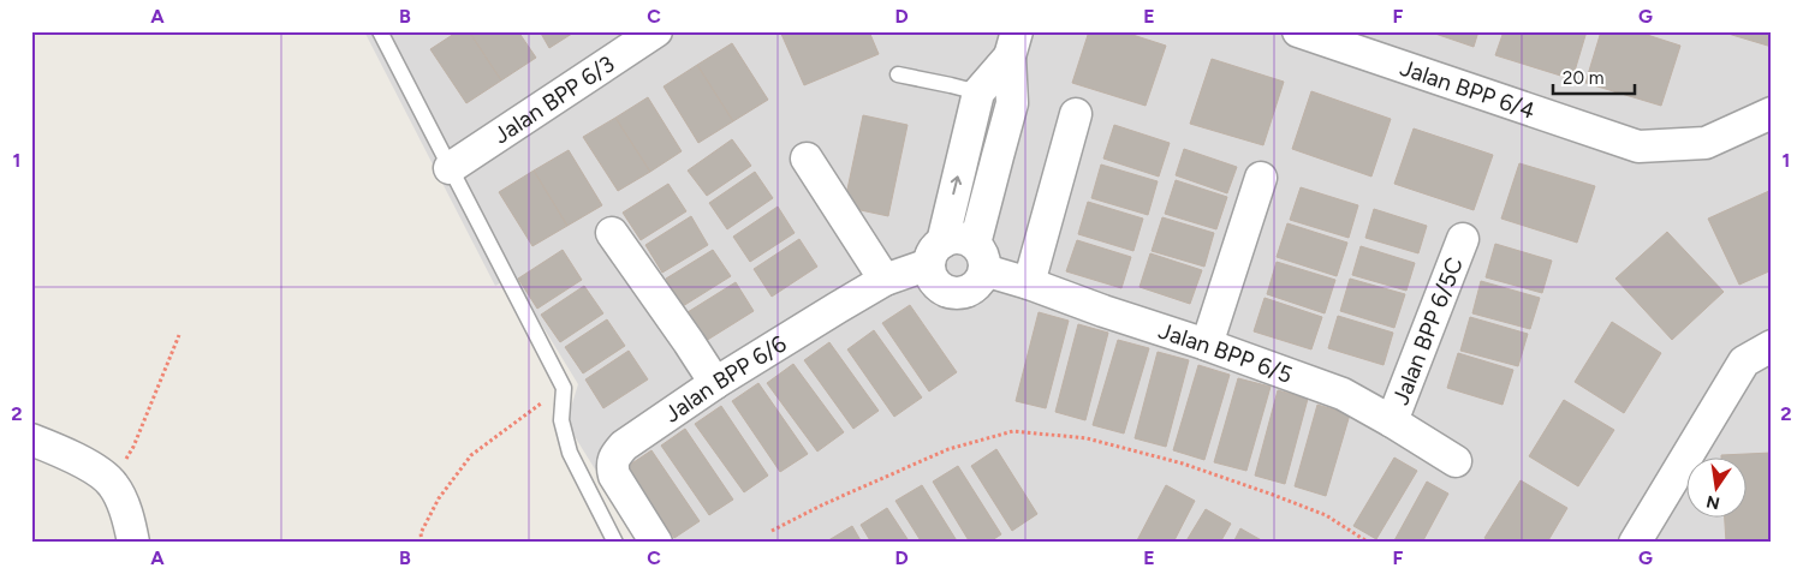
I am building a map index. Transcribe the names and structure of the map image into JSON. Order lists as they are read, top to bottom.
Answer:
{
  "streets": {
    "street": [
      "Jalan BPP 6/4",
      "Jalan BPP 6/3",
      "Jalan BPP 6/5C",
      "Jalan BPP 6/5",
      "Jalan BPP 6/6"
    ]
  },
  "crossings": [
    ["Jalan BPP 6/5C", "Jalan BPP 6/5"],
    ["Jalan BPP 6/5", "Jalan BPP 6/6"]
  ],
  "scale_bar": "20 m",
  "north": "bottom",
  "grid": {
    "columns": [
      "A",
      "B",
      "C",
      "D",
      "E",
      "F",
      "G"
    ],
    "rows": ["1", "2"]
  }
}
